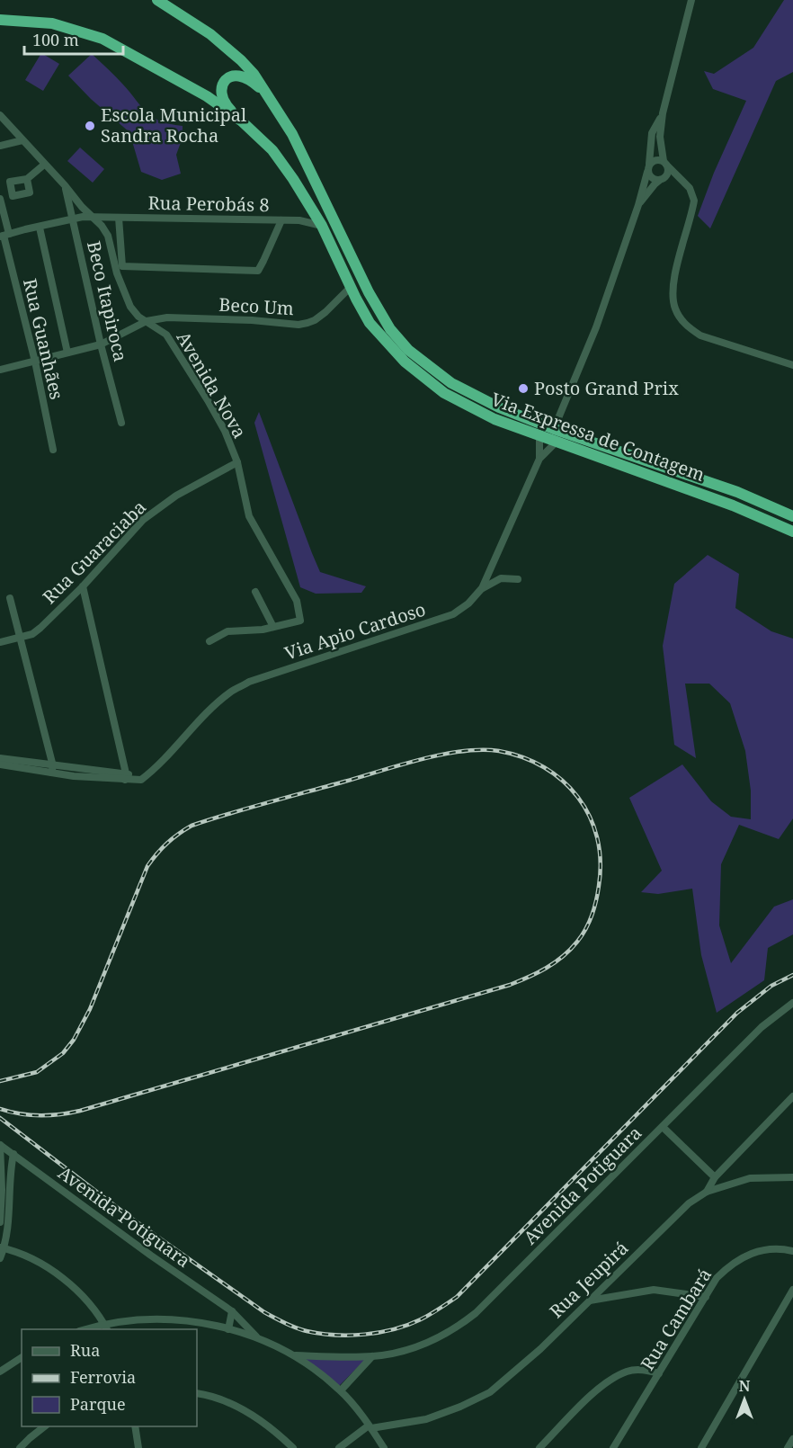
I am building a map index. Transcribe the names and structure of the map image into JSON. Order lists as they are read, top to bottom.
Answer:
{
  "streets": {
    "highway": ["Via Expressa de Contagem"],
    "street": [
      "Rua Perobás 8",
      "Beco Itapiroca",
      "Beco Um",
      "Rua Guanhães",
      "Avenida Nova",
      "Rua Guaraciaba",
      "Via Apio Cardoso",
      "Avenida Potiguara",
      "Rua Jeupirá",
      "Rua Cambará"
    ]
  },
  "crossings": [
    ["Rua Perobás 8", "Beco Itapiroca"],
    ["Rua Perobás 8", "Rua Guanhães"],
    ["Rua Perobás 8", "Avenida Nova"],
    ["Rua Perobás 8", "Via Expressa de Contagem"],
    ["Beco Itapiroca", "Beco Um"],
    ["Beco Itapiroca", "Avenida Nova"],
    ["Beco Um", "Rua Guanhães"],
    ["Beco Um", "Avenida Nova"],
    ["Beco Um", "Via Expressa de Contagem"],
    ["Avenida Nova", "Rua Guaraciaba"],
    ["Via Expressa de Contagem", "Via Apio Cardoso"]
  ],
  "places": ["Escola Municipal Sandra Rocha", "Posto Grand Prix"],
  "legend": ["Rua", "Ferrovia", "Parque"],
  "scale_bar": "100 m",
  "north": "top"
}
